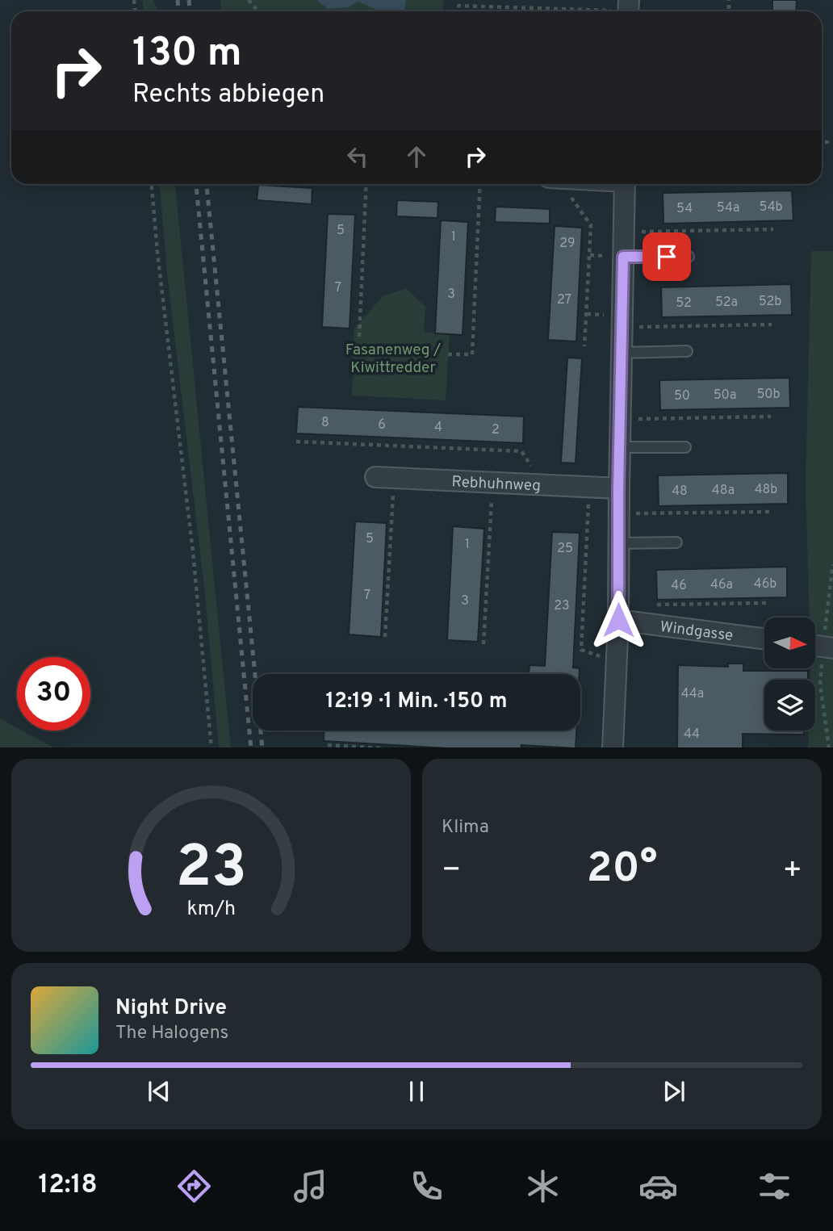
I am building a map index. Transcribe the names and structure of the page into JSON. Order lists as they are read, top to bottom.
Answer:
{
  "streets": {
    "street": ["Rebhuhnweg", "Windgasse"]
  },
  "parks": ["Fasanenweg / Kiwittredder"],
  "house_numbers": [
    "54b",
    "54a",
    "54",
    "5",
    "1",
    "29",
    "7",
    "3",
    "27",
    "52b",
    "52a",
    "52",
    "50b",
    "50a",
    "50",
    "8",
    "6",
    "4",
    "2",
    "48b",
    "48a",
    "48",
    "5",
    "1",
    "25",
    "46b",
    "46a",
    "46",
    "7",
    "3",
    "23",
    "44a",
    "44"
  ],
  "north": "right",
  "page": {
    "turn": ["130 m", "Rechts abbiegen"],
    "limit": "30",
    "trip": "12:19 · 1 Min. · 150 m",
    "tile": "Klima",
    "heat": ["−", "20°", "+"],
    "song": ["Night Drive", "The Halogens"],
    "tabs": "12:18",
    "gauge": ["23", "km/h"]
  }
}
